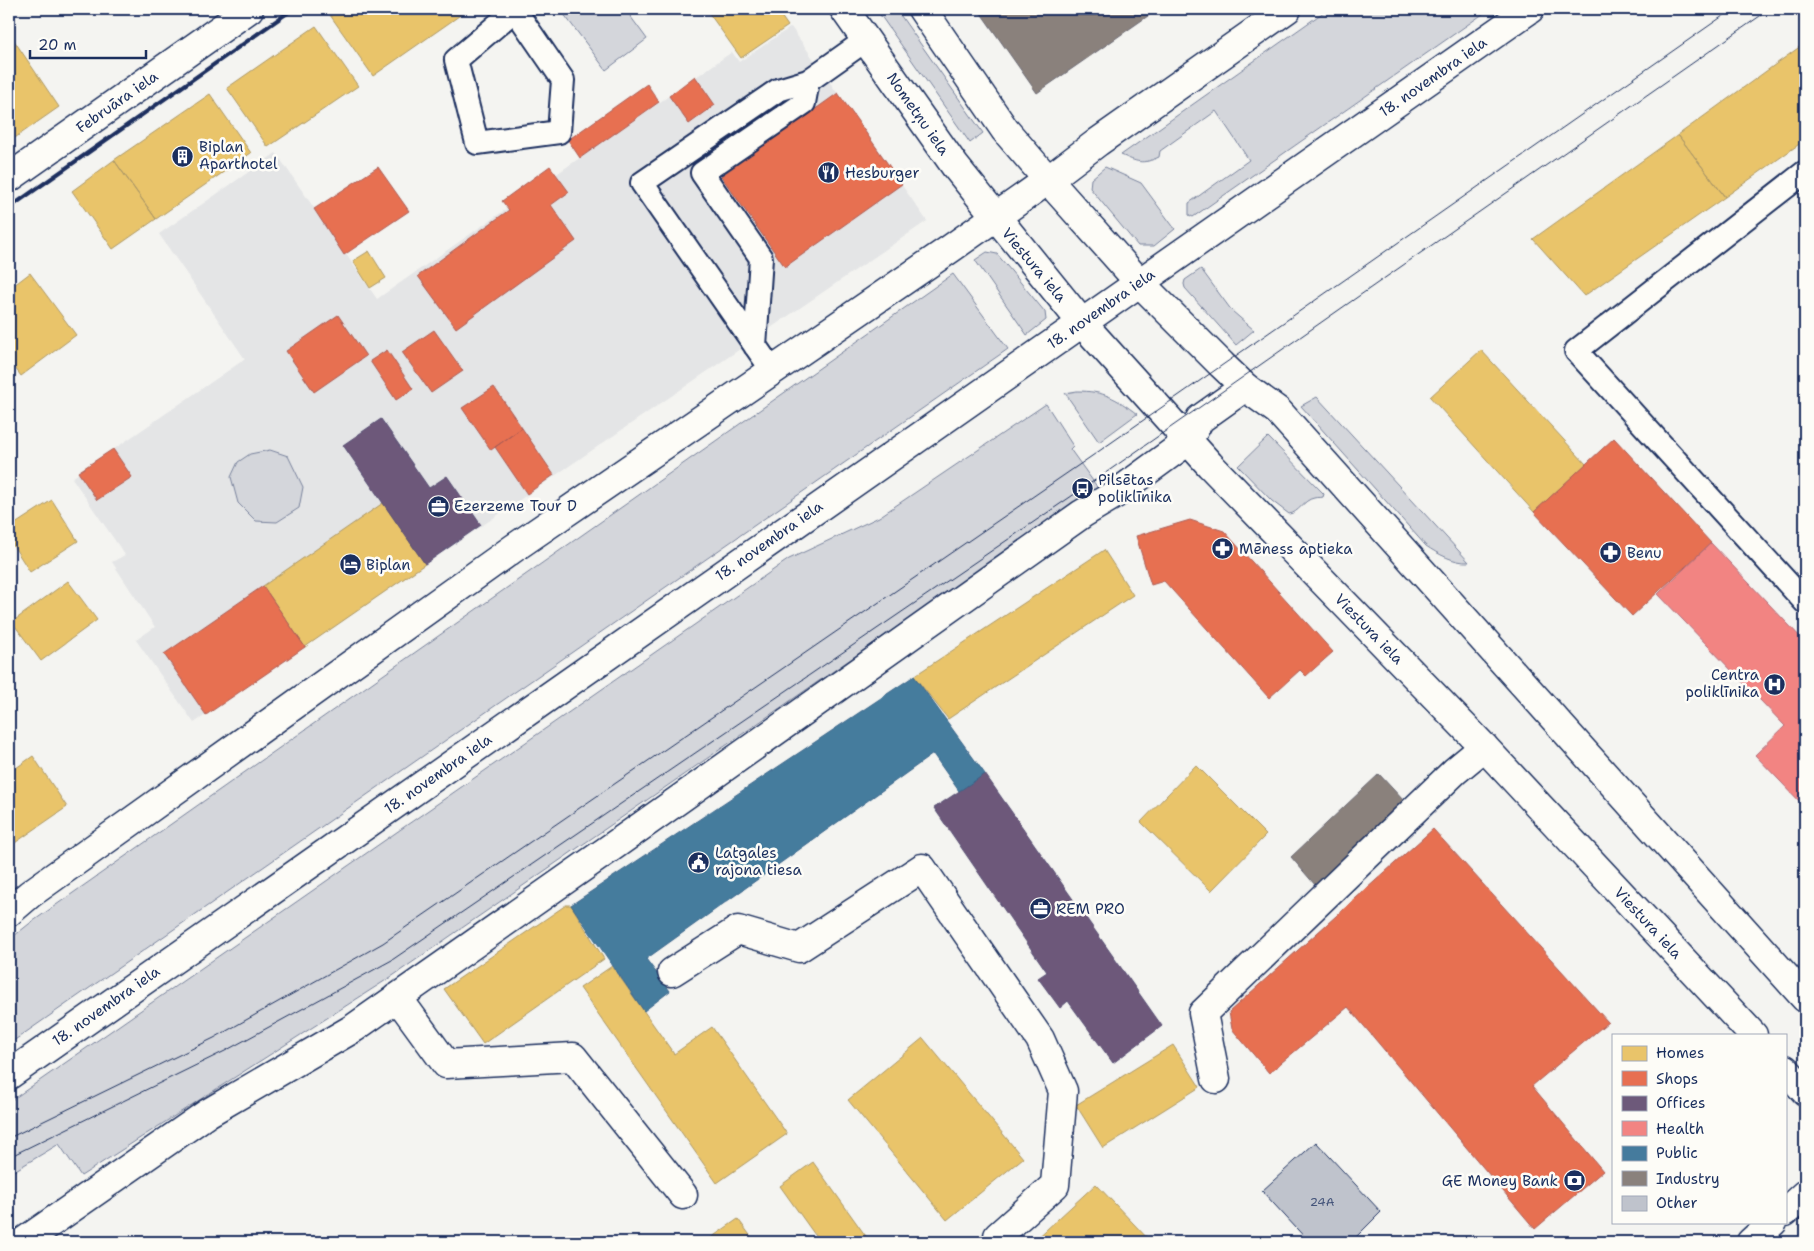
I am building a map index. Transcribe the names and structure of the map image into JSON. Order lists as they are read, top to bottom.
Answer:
{
  "streets": {
    "street": [
      "18. novembra iela",
      "Februāra iela",
      "Nometņu iela",
      "Viestura iela"
    ]
  },
  "crossings": [
    ["18. novembra iela", "Viestura iela"],
    ["Nometņu iela", "Viestura iela"]
  ],
  "places": {
    "building": ["Biplan Aparthotel"],
    "restaurant": ["Hesburger"],
    "bus stop": ["Pilsētas poliklīnika"],
    "office": ["Ezerzeme Tour D", "REM PRO"],
    "pharmacy": ["Mēness aptieka", "Benu"],
    "hotel": ["Biplan"],
    "hospital": ["Centra poliklīnika"],
    "public building": ["Latgales rajona tiesa"],
    "bank": ["GE Money Bank"]
  },
  "house_numbers": ["24A"],
  "legend": [
    "Homes",
    "Shops",
    "Offices",
    "Health",
    "Public",
    "Industry",
    "Other"
  ],
  "scale_bar": "20 m"
}
